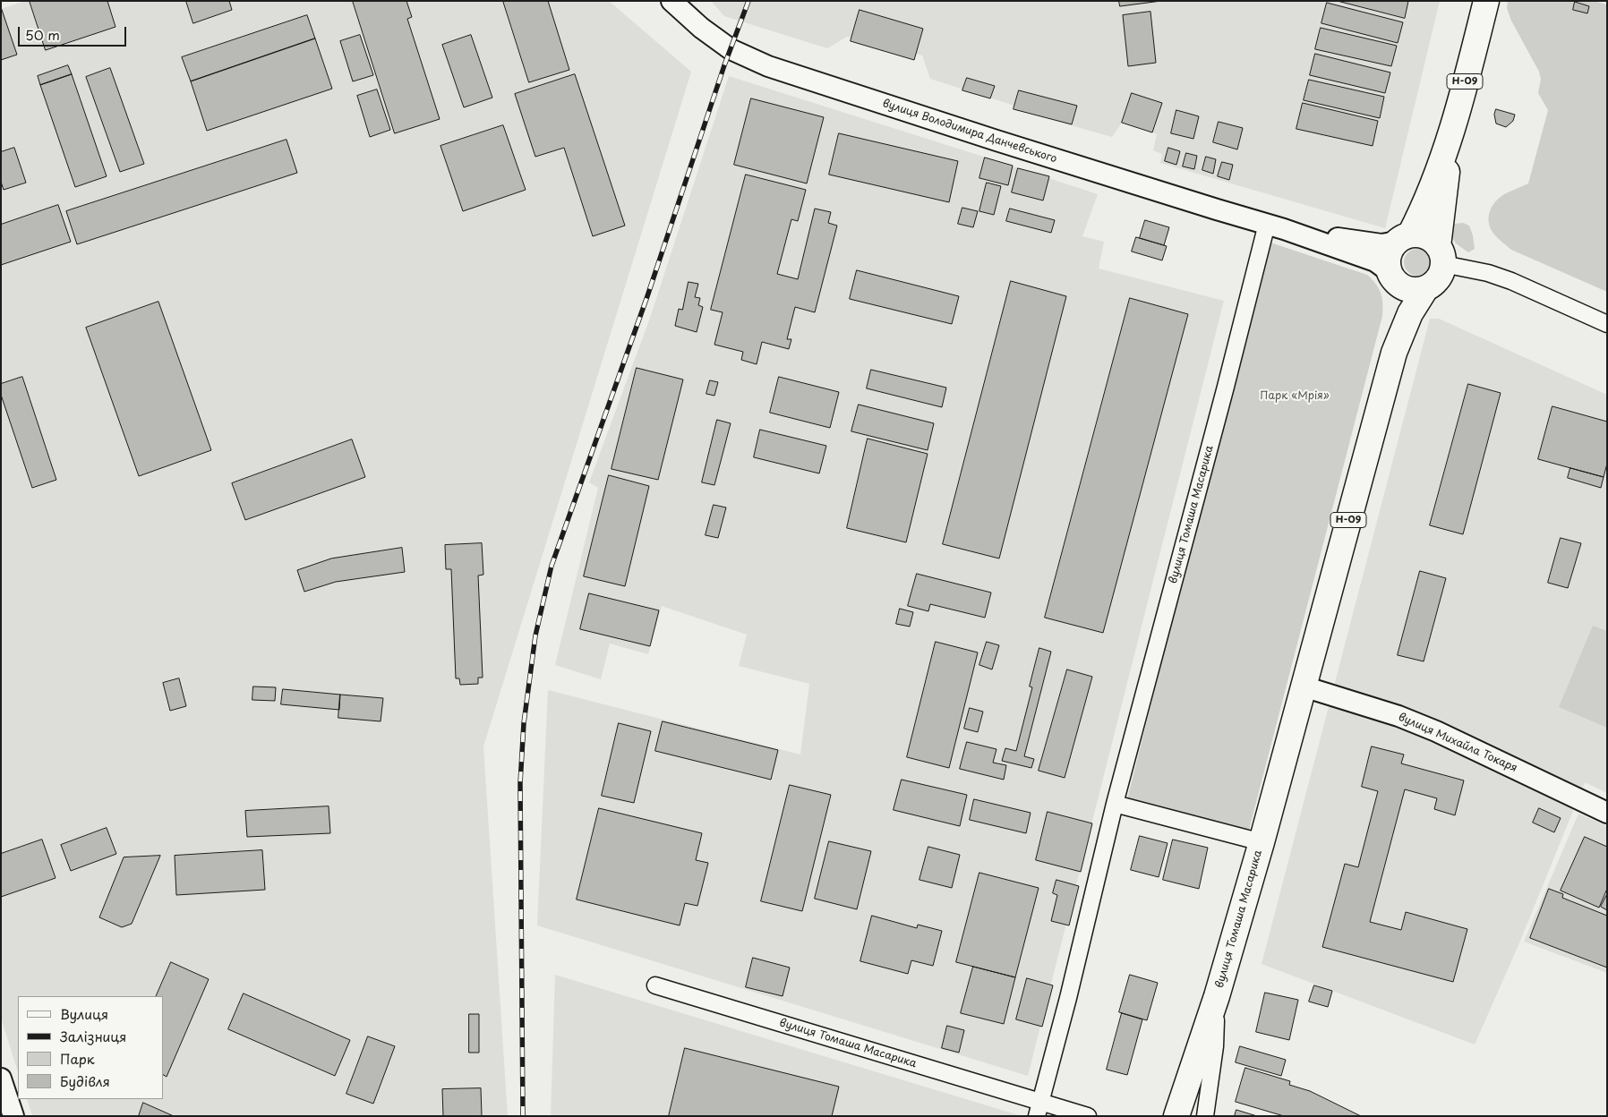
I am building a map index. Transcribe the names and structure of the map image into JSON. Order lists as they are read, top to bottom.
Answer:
{
  "streets": {
    "main road": ["Н-09", "вулиця Томаша Масарика"],
    "street": ["вулиця Володимира Данчевського", "вулиця Михайла Токаря"]
  },
  "crossings": [
    ["Н-09", "вулиця Володимира Данчевського"],
    ["Н-09", "вулиця Томаша Масарика"],
    ["вулиця Володимира Данчевського", "вулиця Томаша Масарика"],
    ["вулиця Томаша Масарика", "вулиця Михайла Токаря"]
  ],
  "parks": ["Парк «Мрія»"],
  "legend": [
    "Вулиця",
    "Залізниця",
    "Парк",
    "Будівля"
  ],
  "scale_bar": "50 m"
}
